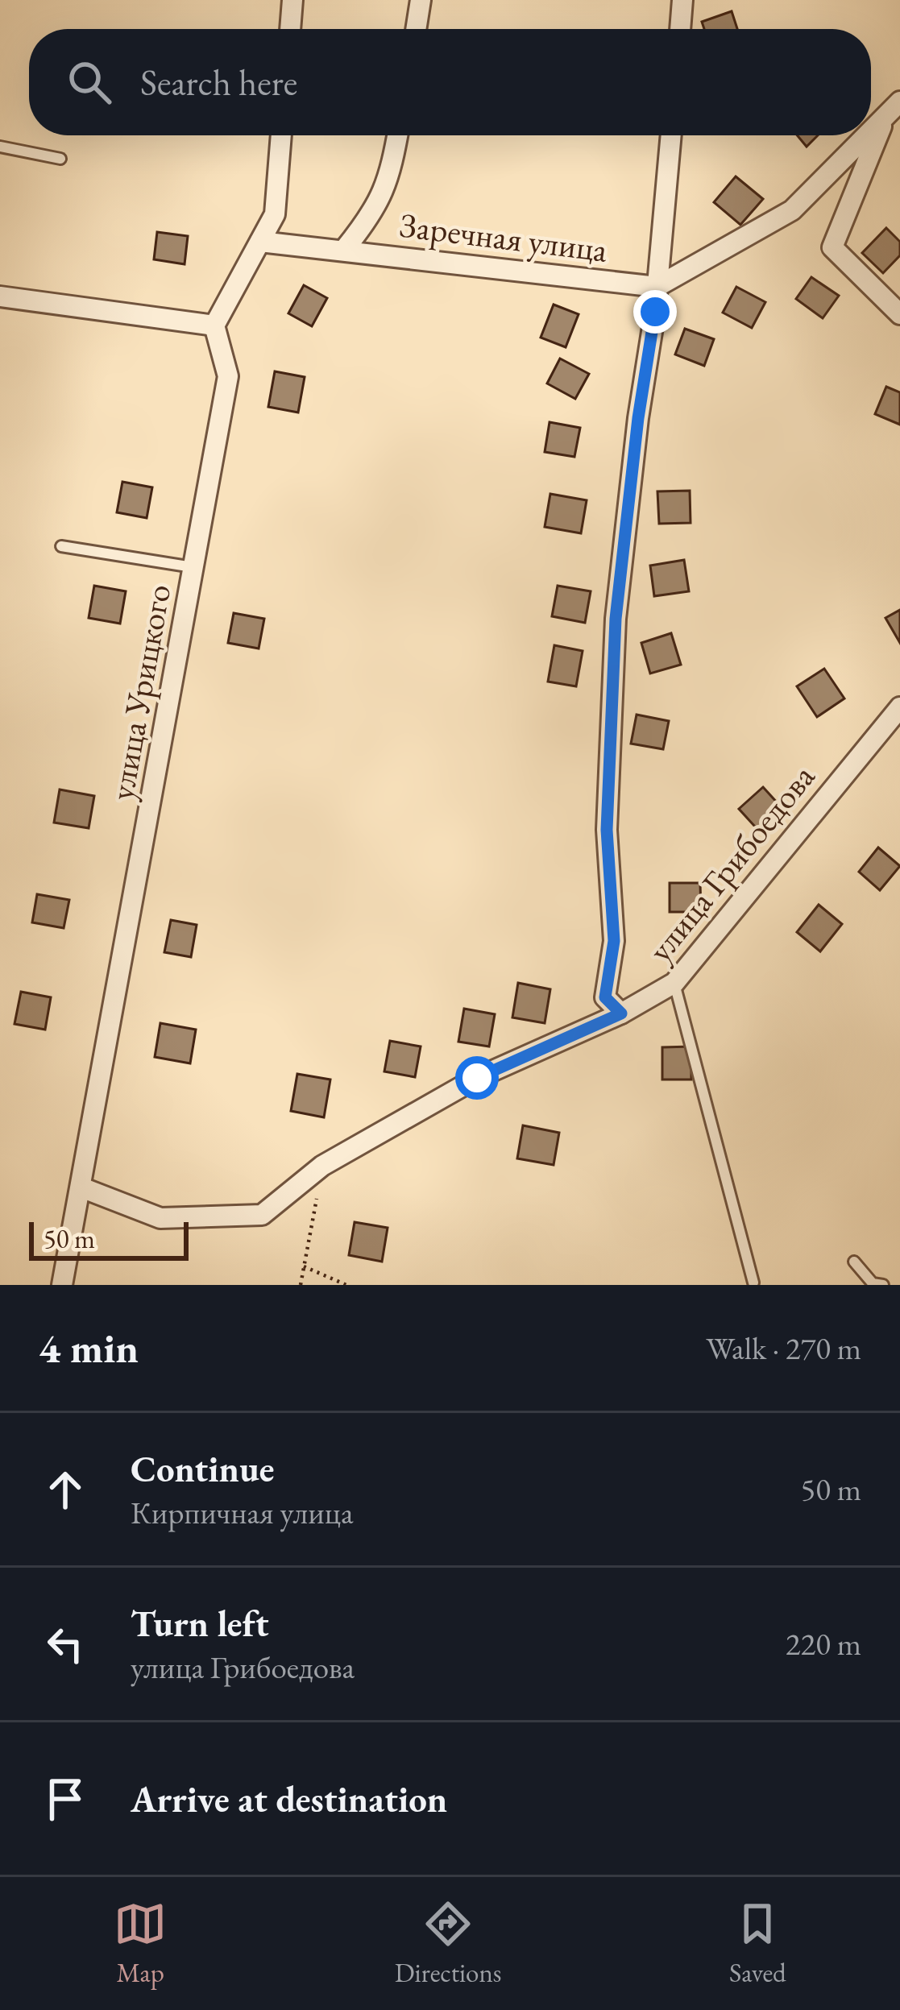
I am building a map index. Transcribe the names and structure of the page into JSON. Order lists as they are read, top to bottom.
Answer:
{
  "streets": {
    "street": ["Заречная улица", "улица Урицкого", "улица Грибоедова"]
  },
  "crossings": [
    ["Заречная улица", "улица Грибоедова"]
  ],
  "scale_bar": "50 m",
  "page": {
    "search": "Search here",
    "scale": "50 m",
    "heading": ["4 min", "Walk · 270 m"],
    "list": [
      ["Continue", "Кирпичная улица", "50 m"],
      ["Turn left", "улица Грибоедова", "220 m"],
      "Arrive at destination"
    ],
    "nav": ["Map", "Directions", "Saved"]
  }
}
